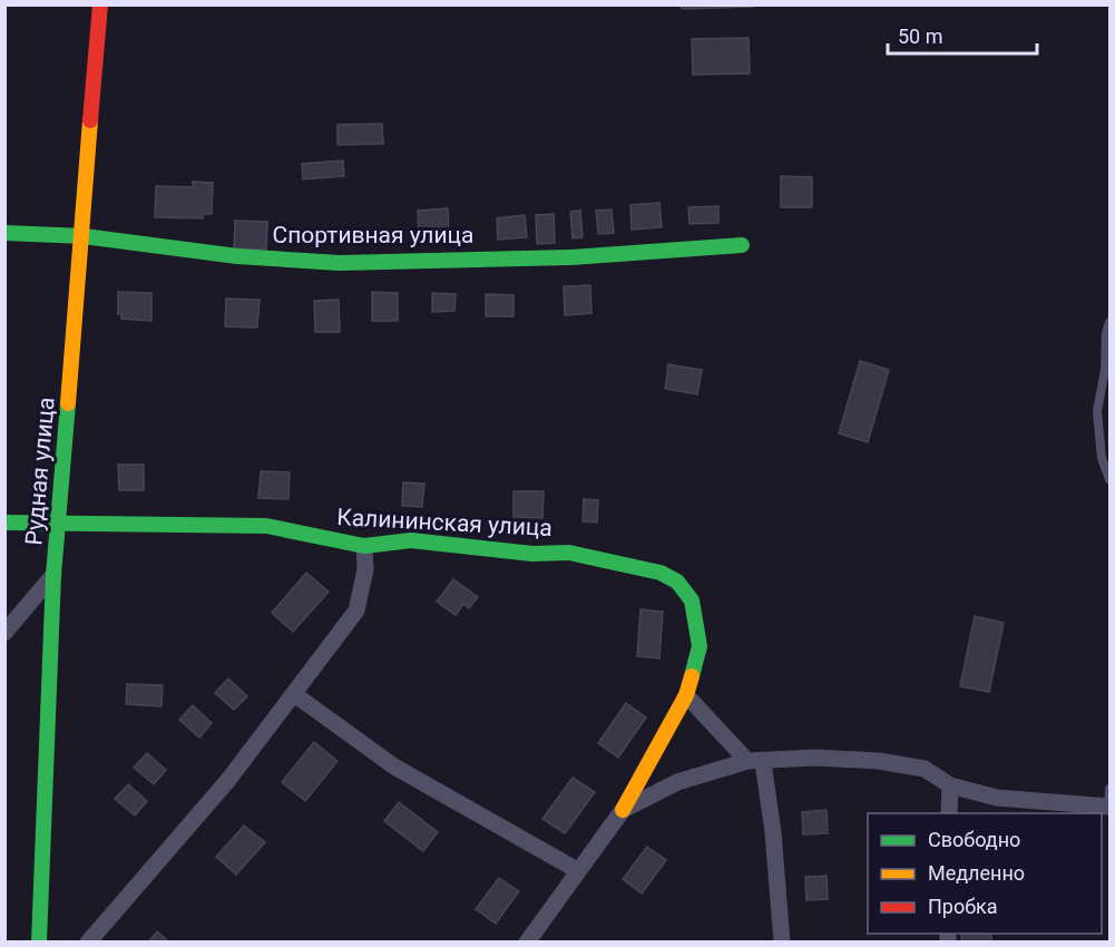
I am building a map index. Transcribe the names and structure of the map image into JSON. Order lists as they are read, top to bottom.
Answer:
{
  "streets": {
    "street": ["Спортивная улица", "Рудная улица", "Калининская улица"]
  },
  "crossings": [
    ["Спортивная улица", "Рудная улица"],
    ["Рудная улица", "Калининская улица"]
  ],
  "legend": ["Свободно", "Медленно", "Пробка"],
  "scale_bar": "50 m"
}
